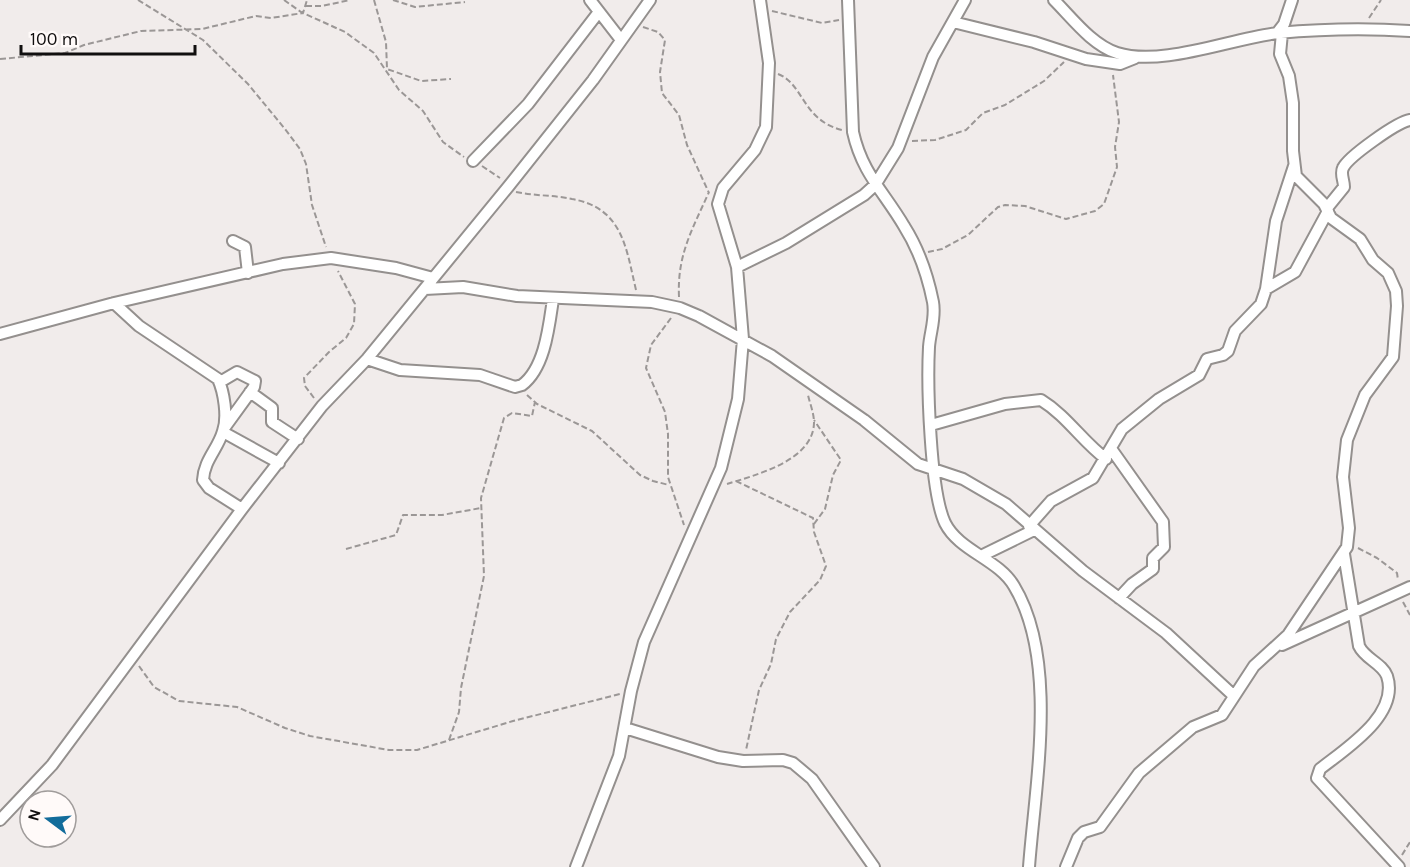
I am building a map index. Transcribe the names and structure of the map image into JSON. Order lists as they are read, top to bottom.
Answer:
{
  "scale_bar": "100 m",
  "north": "left"
}
